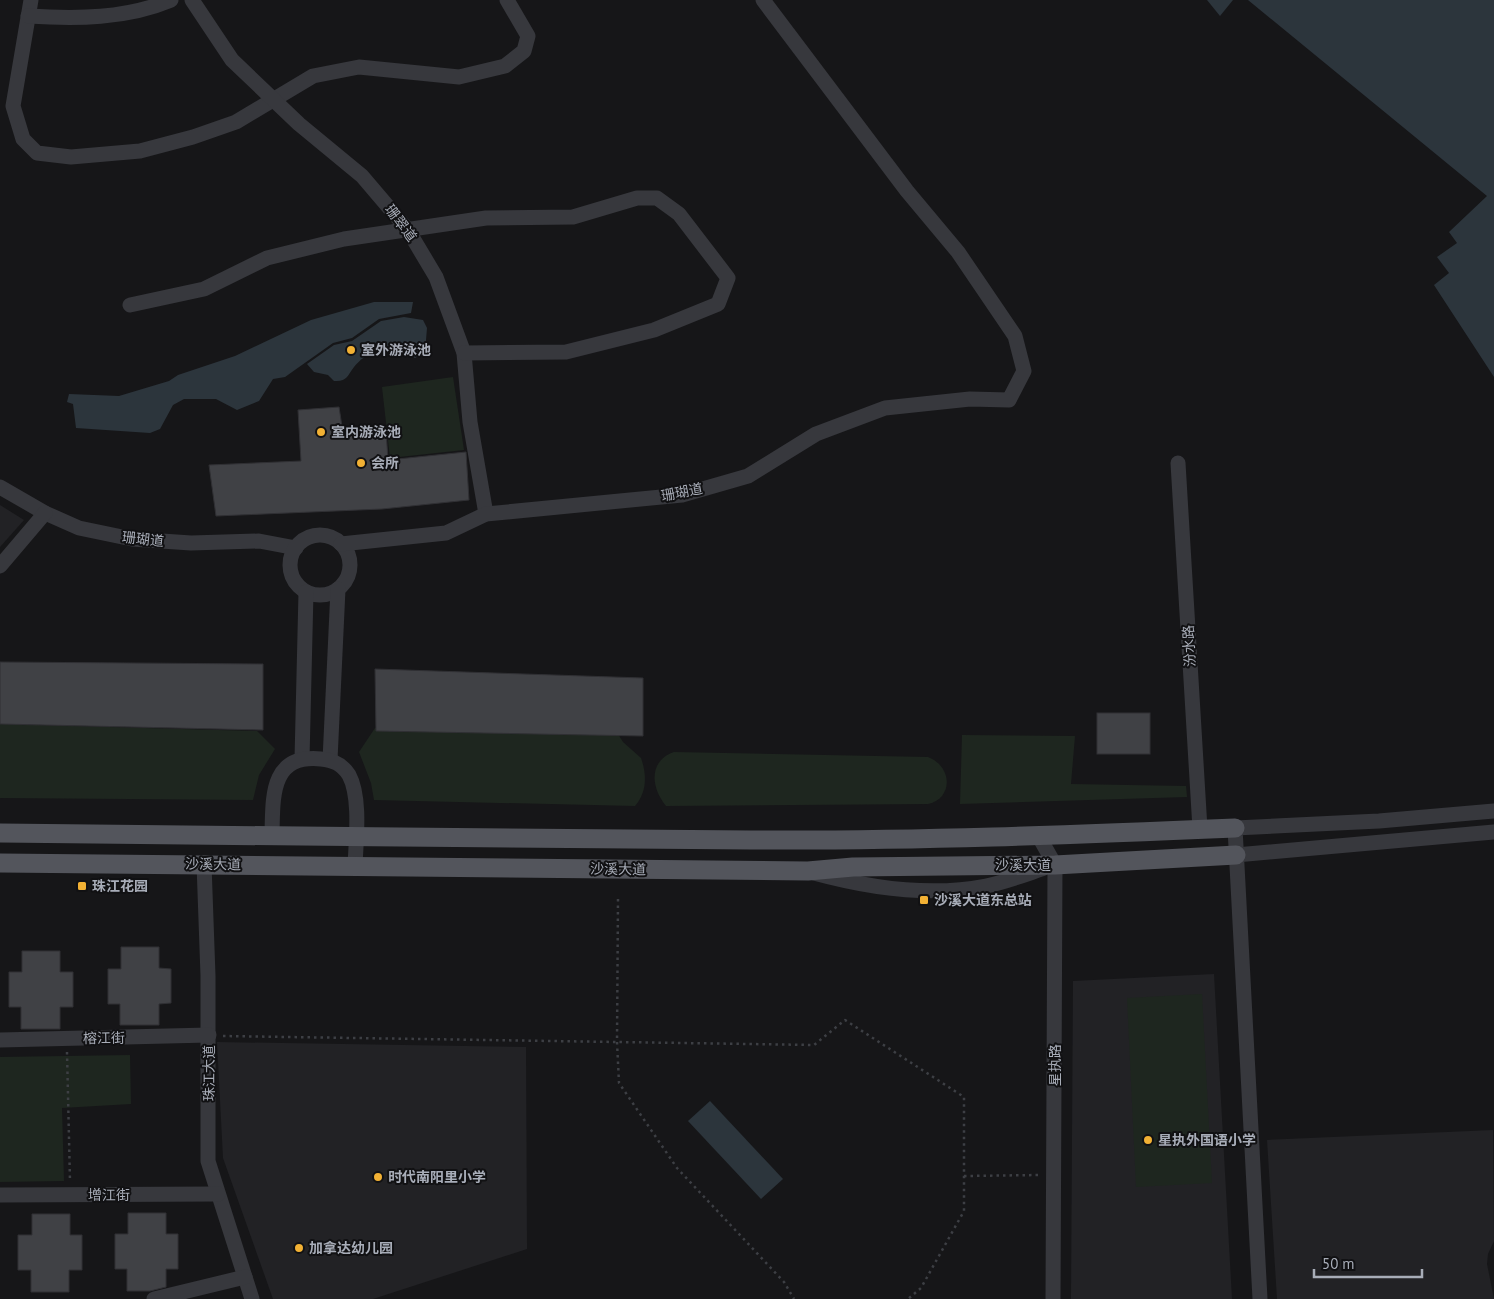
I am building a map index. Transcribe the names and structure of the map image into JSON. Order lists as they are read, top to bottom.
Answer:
{
  "streets": {
    "main road": ["沙溪大道"],
    "street": [
      "珊翠道",
      "珊瑚道",
      "汾水路",
      "榕江街",
      "星执路",
      "珠江大道",
      "增江街"
    ]
  },
  "crossings": [
    ["珊翠道", "珊瑚道"],
    ["汾水路", "沙溪大道"],
    ["沙溪大道", "星执路"],
    ["沙溪大道", "珠江大道"],
    ["榕江街", "珠江大道"],
    ["珠江大道", "增江街"]
  ],
  "places": {
    "other": [
      "室外游泳池",
      "室内游泳池",
      "会所",
      "星执外国语小学",
      "时代南阳里小学",
      "加拿达幼儿园"
    ],
    "transit": ["珠江花园", "沙溪大道东总站"]
  },
  "scale_bar": "50 m"
}
